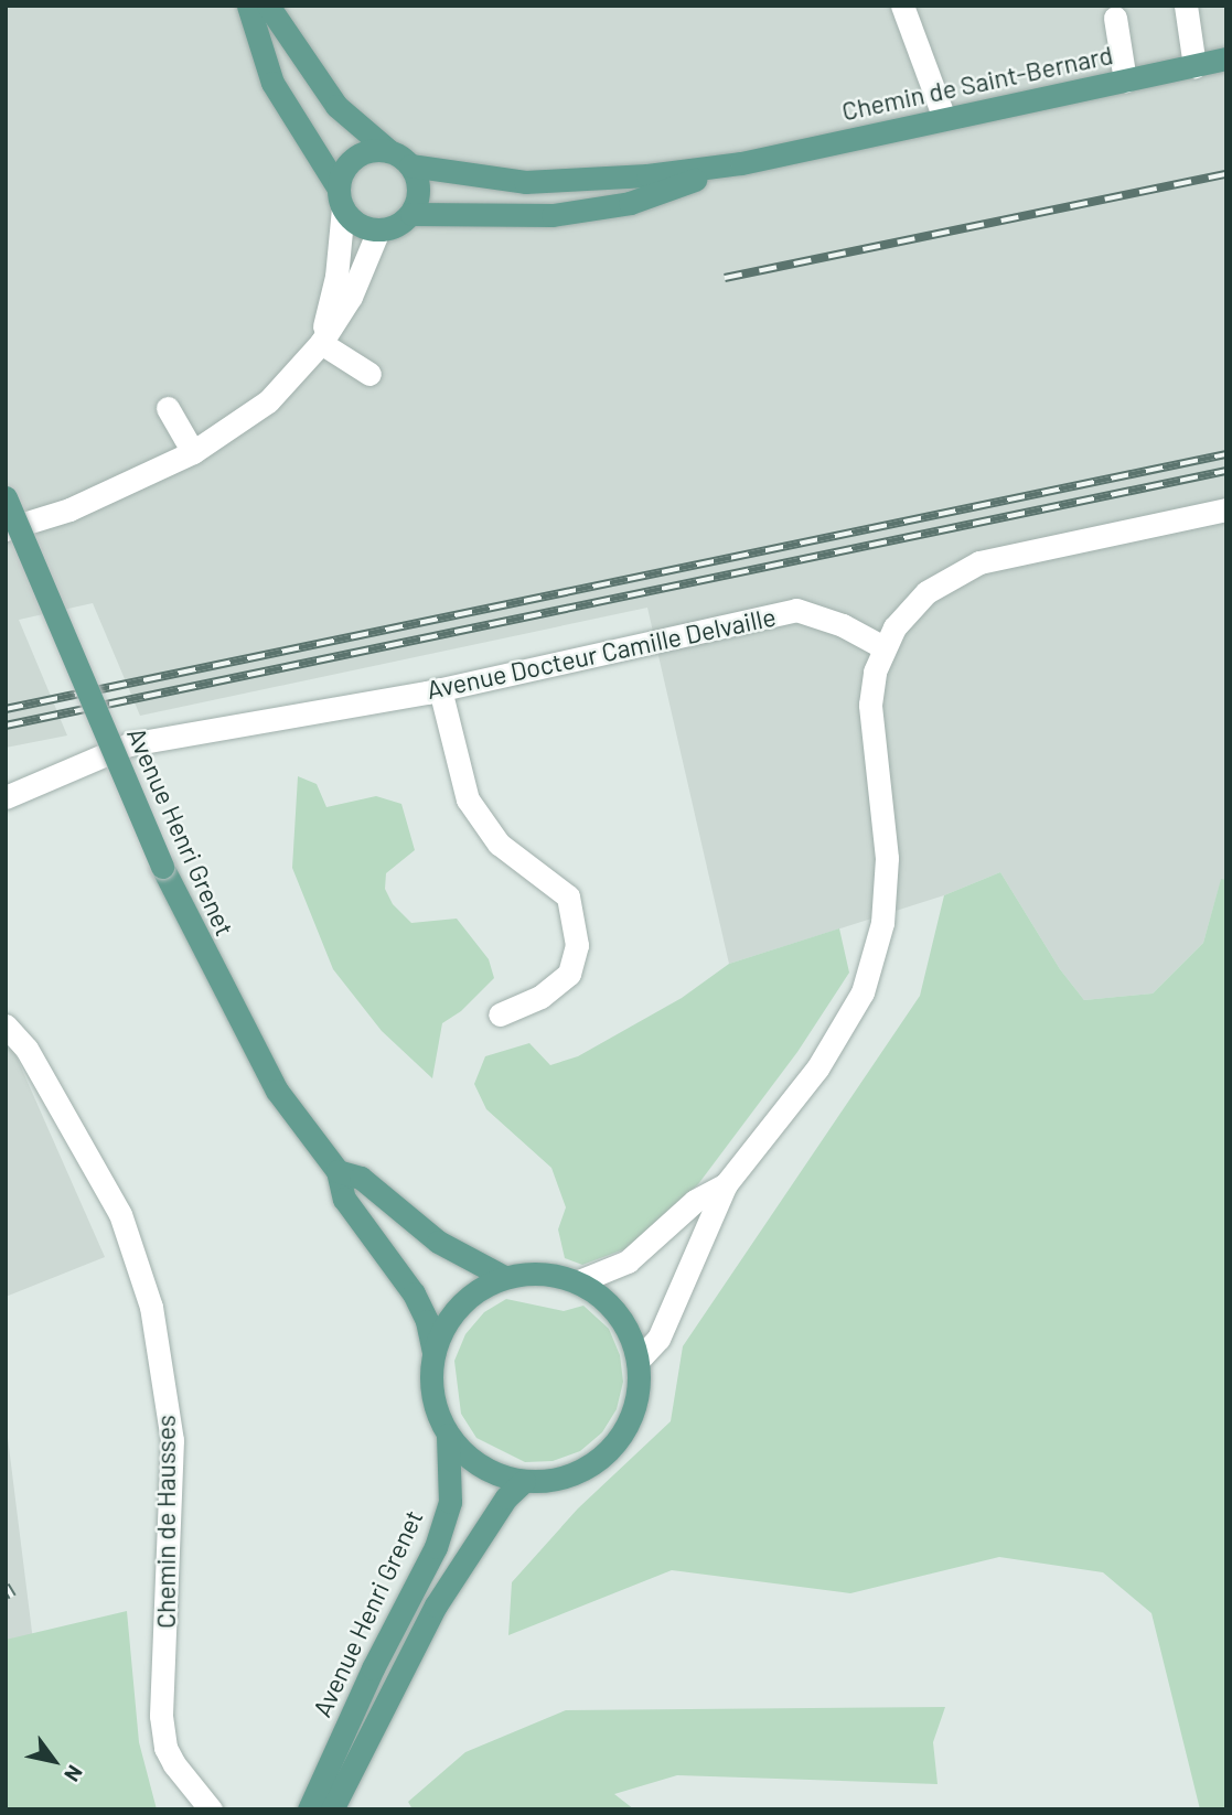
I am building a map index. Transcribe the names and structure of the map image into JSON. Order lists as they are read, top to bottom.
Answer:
{
  "streets": {
    "main road": ["Chemin de Saint-Bernard", "Avenue Henri Grenet"],
    "street": ["Avenue Docteur Camille Delvaille", "Chemin de Hausses"]
  },
  "north": "bottom right"
}
